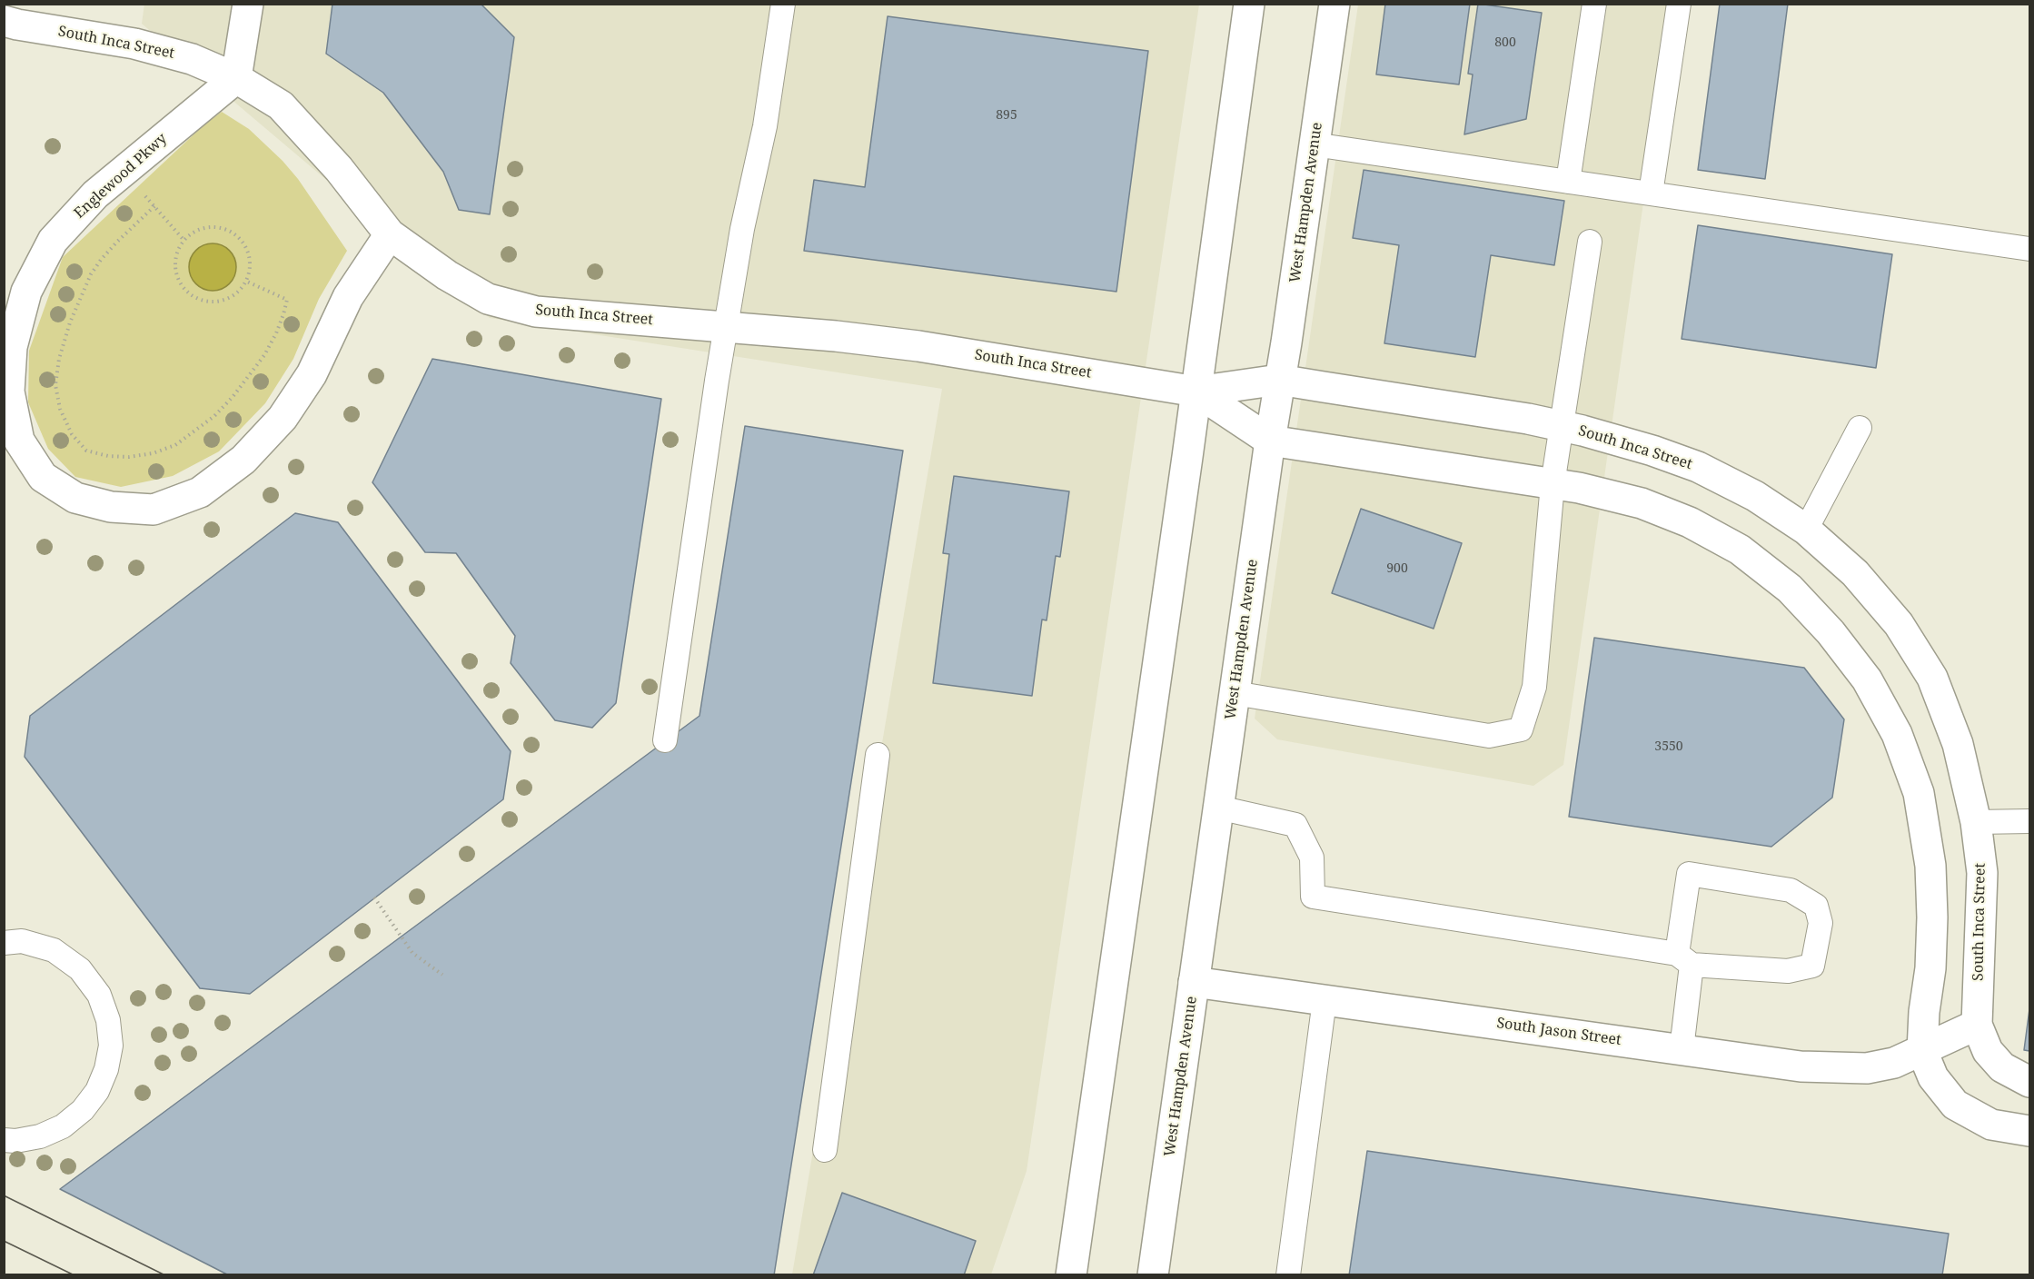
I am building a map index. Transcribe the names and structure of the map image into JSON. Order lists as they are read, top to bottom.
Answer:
{
  "streets": {
    "main road": [
      "South Inca Street",
      "Englewood Pkwy",
      "West Hampden Avenue",
      "South Jason Street"
    ]
  },
  "crossings": [
    ["South Inca Street", "Englewood Pkwy"],
    ["South Inca Street", "West Hampden Avenue"],
    ["South Inca Street", "South Jason Street"],
    ["West Hampden Avenue", "South Jason Street"]
  ],
  "house_numbers": [
    "800",
    "895",
    "900",
    "3550"
  ]
}
